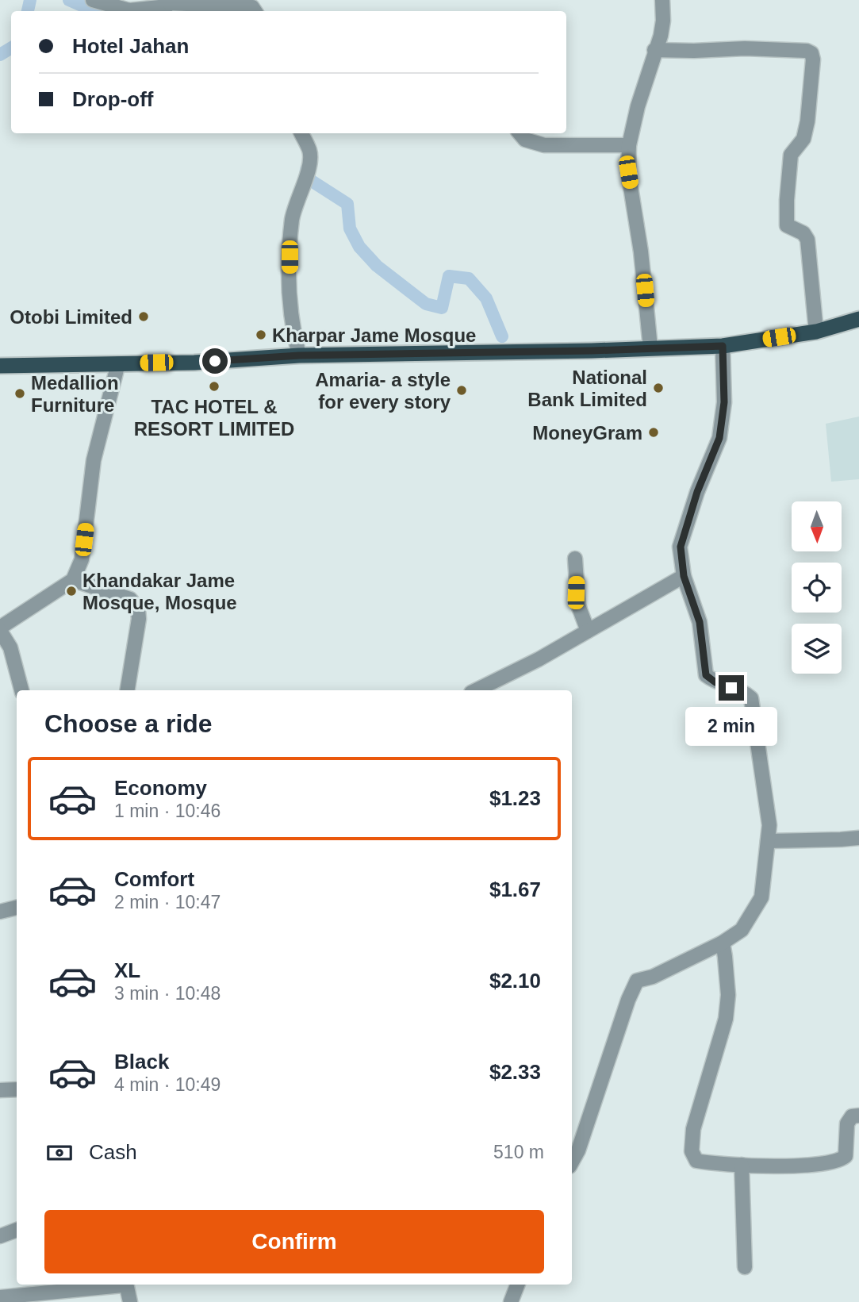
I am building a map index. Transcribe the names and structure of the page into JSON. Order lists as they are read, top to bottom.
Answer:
{
  "places": [
    "Otobi Limited",
    "Kharpar Jame Mosque",
    "TAC HOTEL & RESORT LIMITED",
    "National Bank Limited",
    "Amaria- a style for every story",
    "Medallion Furniture",
    "MoneyGram",
    "Khandakar Jame Mosque, Mosque"
  ],
  "north": "bottom",
  "page": {
    "banner": ["Hotel Jahan", "Drop-off"],
    "heading": "Choose a ride",
    "bubble": "2 min",
    "list": [
      {
        "name": "Economy",
        "note": "1 min · 10:46",
        "value": "$1.23"
      },
      {
        "name": "Comfort",
        "note": "2 min · 10:47",
        "value": "$1.67"
      },
      {
        "name": "XL",
        "note": "3 min · 10:48",
        "value": "$2.10"
      },
      {
        "name": "Black",
        "note": "4 min · 10:49",
        "value": "$2.33"
      }
    ],
    "pay": ["Cash", "510 m"],
    "buttons": "Confirm"
  }
}
